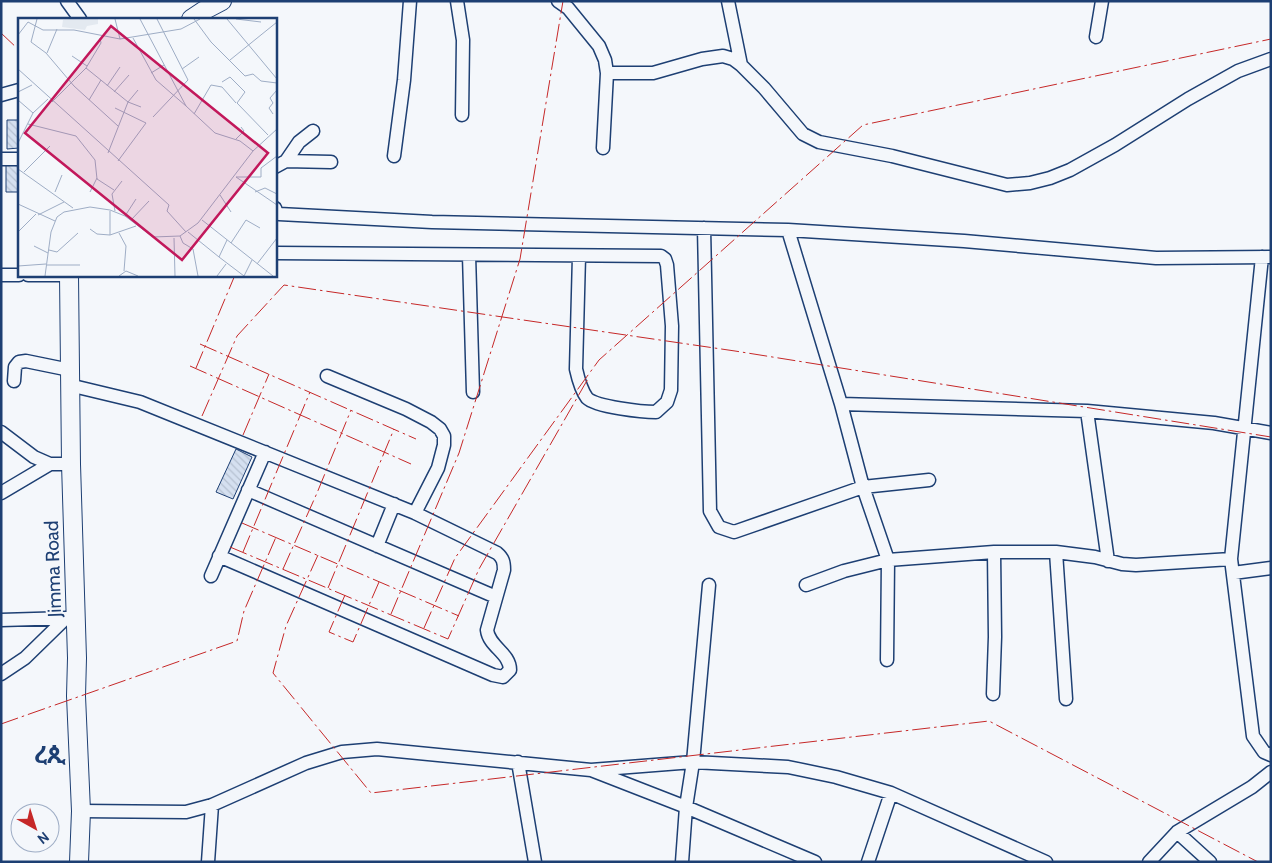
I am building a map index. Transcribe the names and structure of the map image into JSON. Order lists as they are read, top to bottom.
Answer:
{
  "streets": {
    "highway": ["Jimma Road"]
  },
  "districts": ["ረጲ"],
  "north": "bottom right"
}
